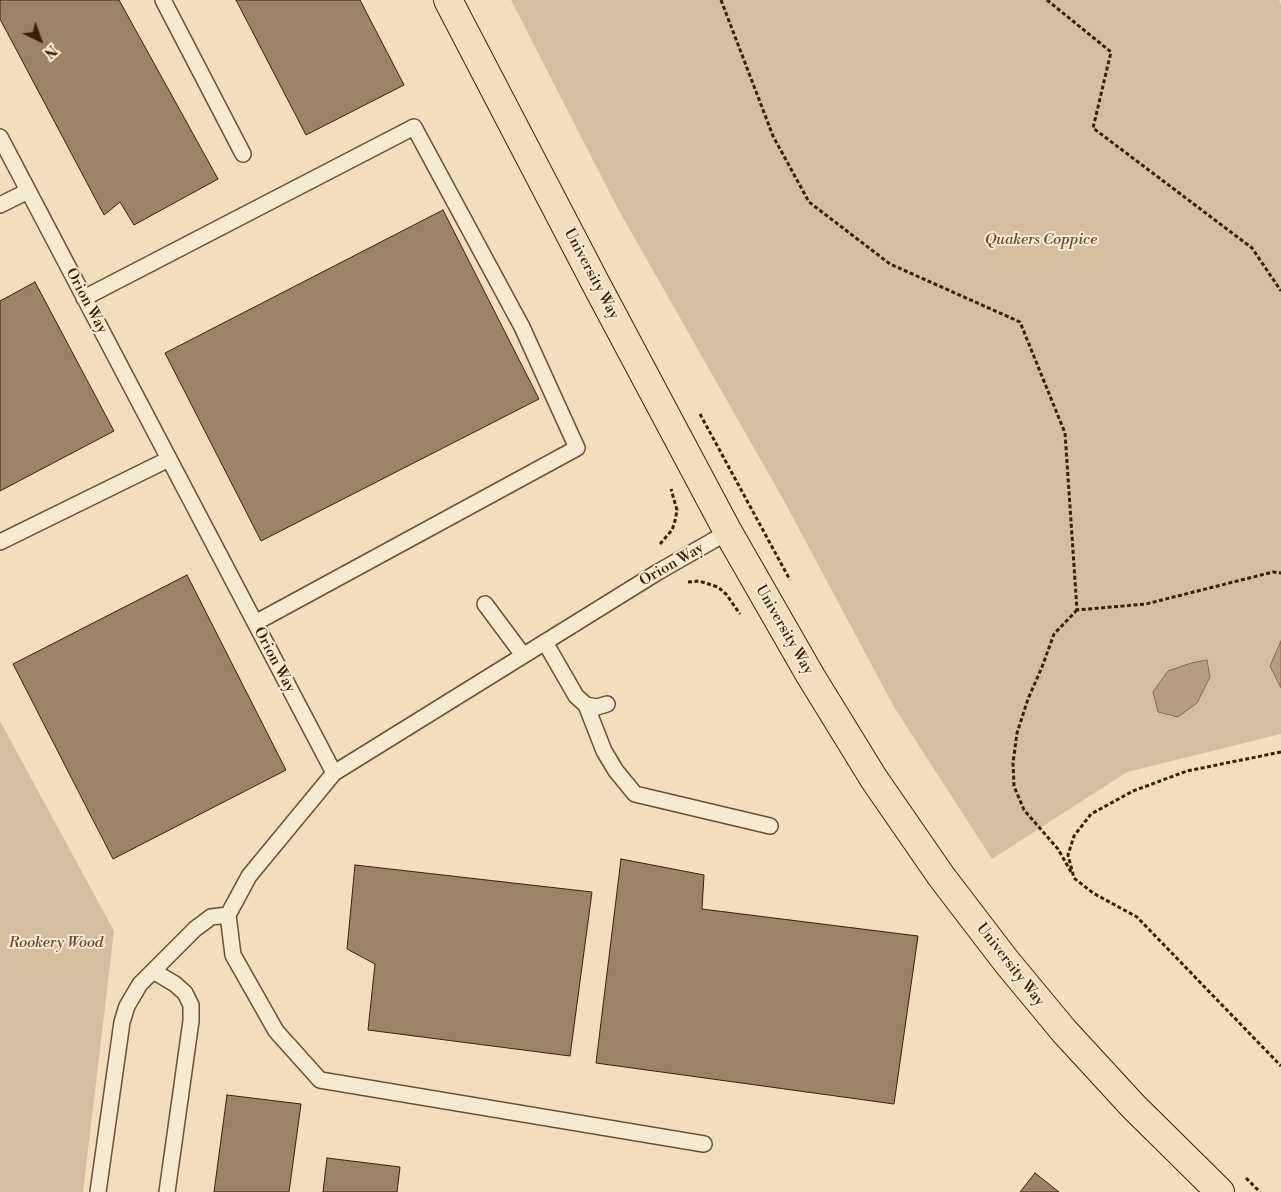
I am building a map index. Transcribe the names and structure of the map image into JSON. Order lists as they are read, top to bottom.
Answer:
{
  "streets": {
    "highway": ["University Way"],
    "lane": ["Orion Way"]
  },
  "crossings": [
    ["University Way", "Orion Way"]
  ],
  "parks": ["Quakers Coppice", "Rookery Wood"],
  "north": "bottom right"
}
